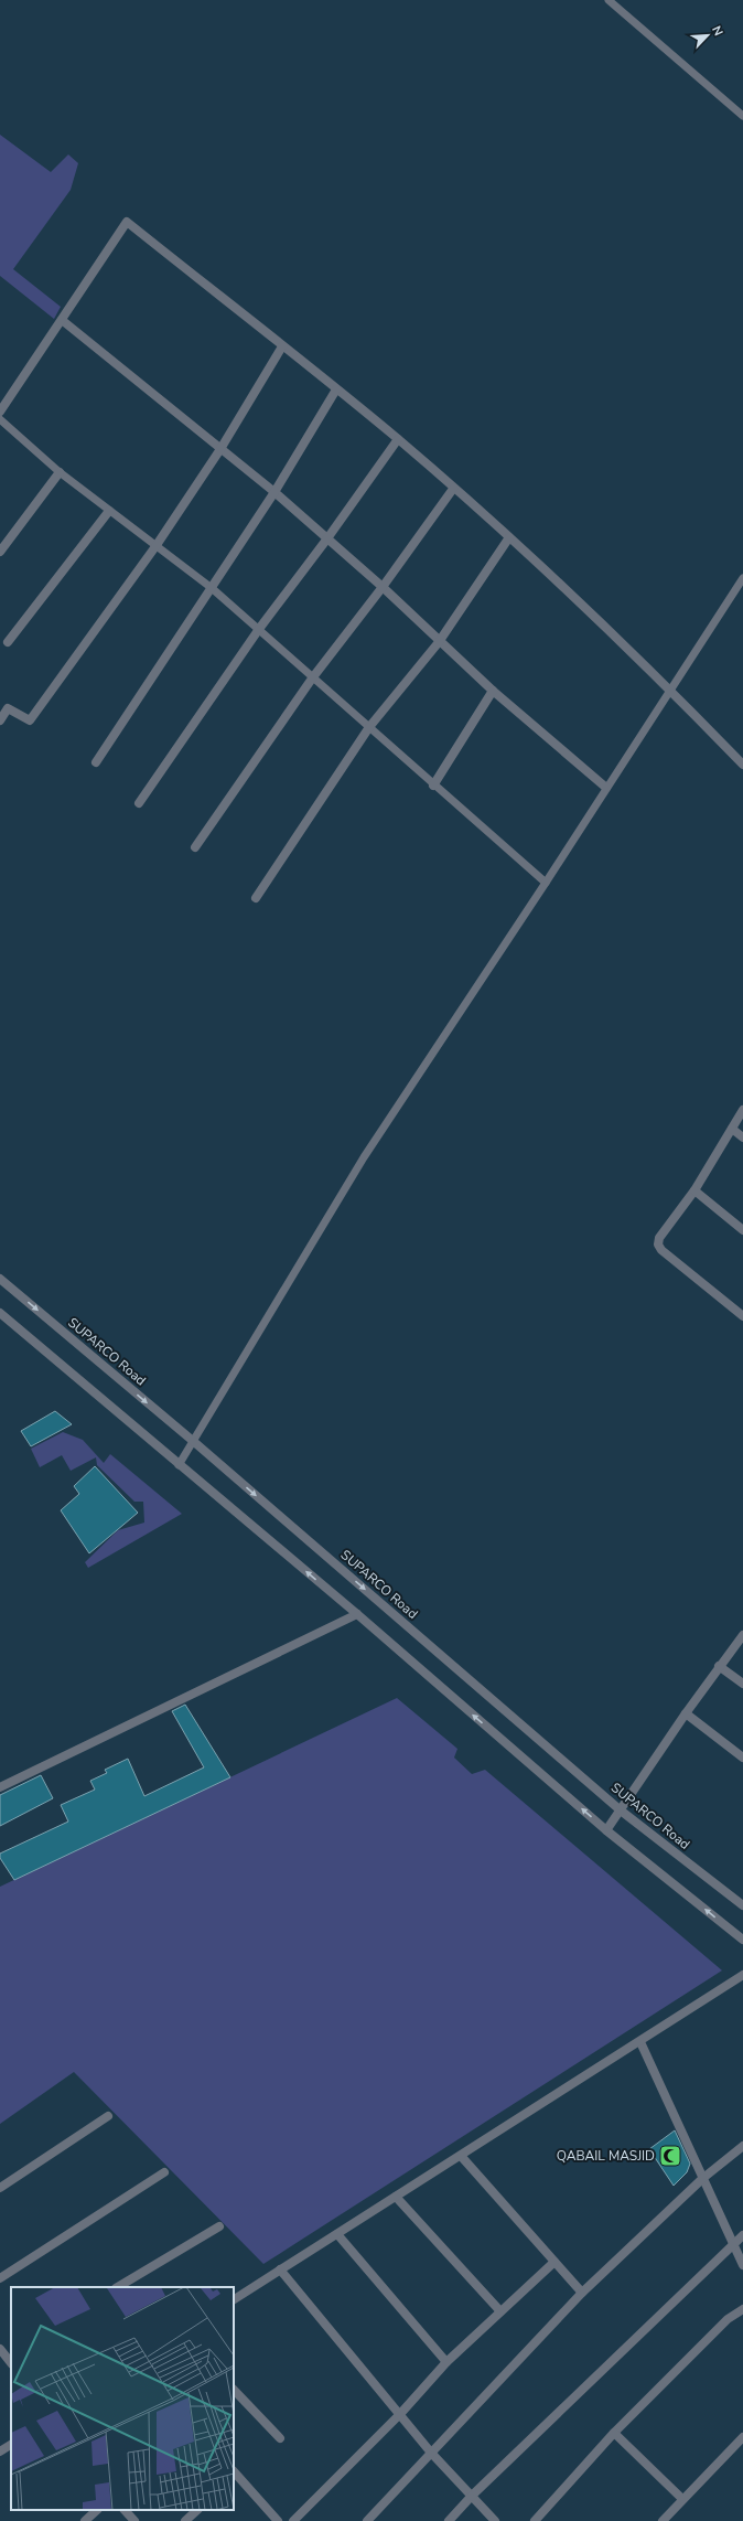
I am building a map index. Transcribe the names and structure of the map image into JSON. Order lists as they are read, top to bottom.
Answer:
{
  "streets": {
    "street": ["SUPARCO Road"]
  },
  "places": {
    "mosque": ["QABAIL MASJID"]
  },
  "north": "top right"
}
